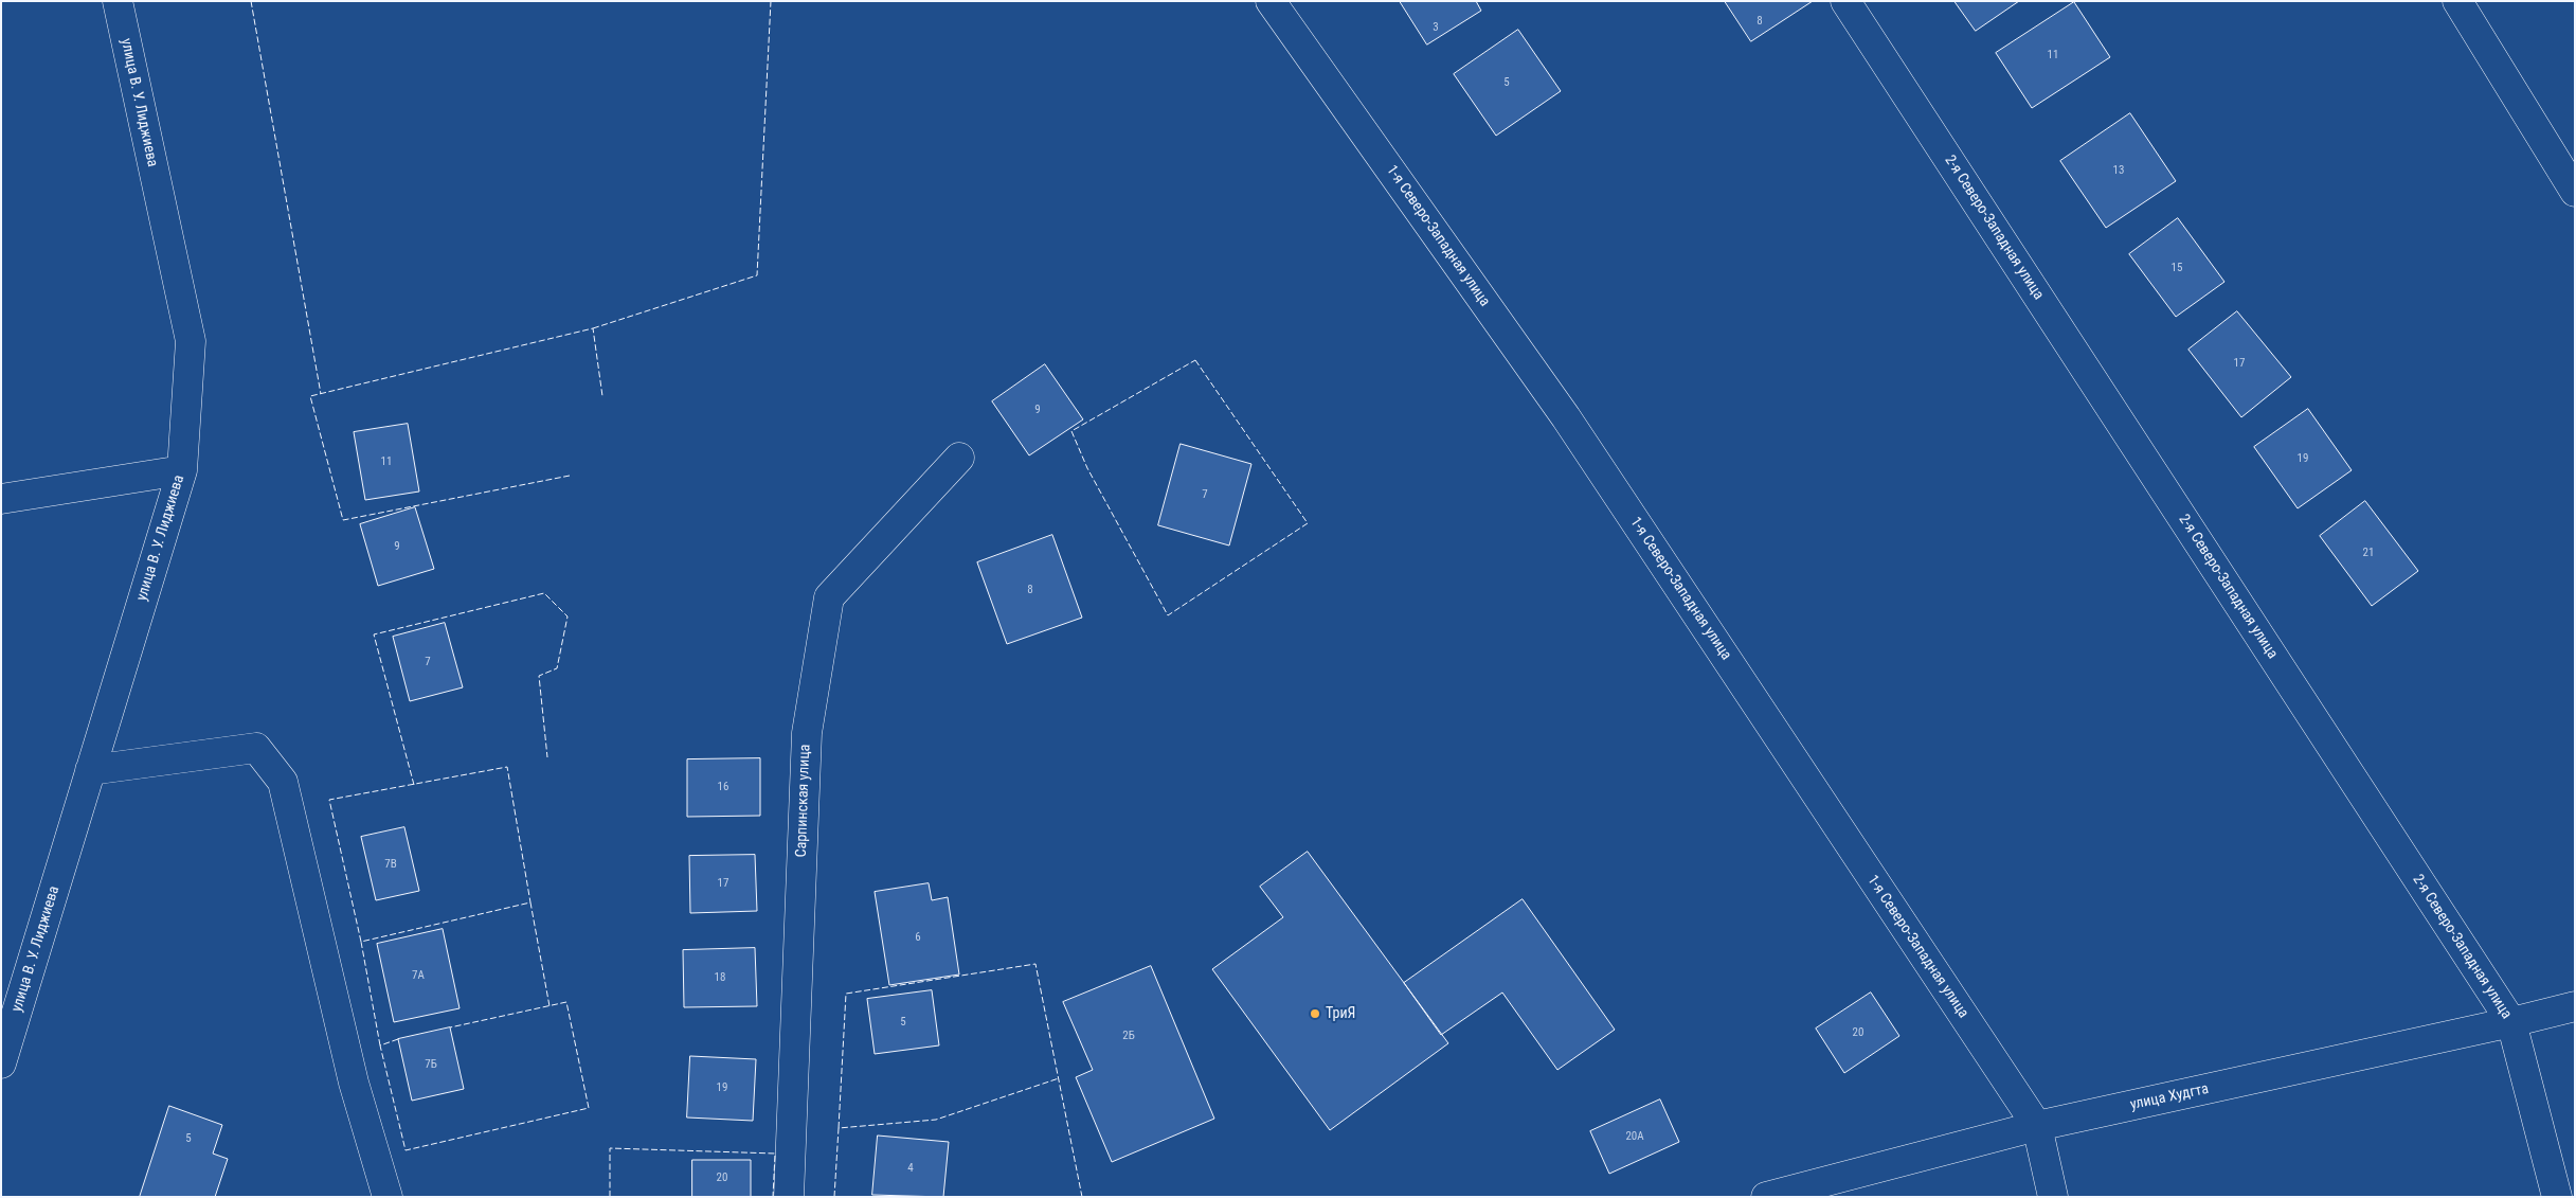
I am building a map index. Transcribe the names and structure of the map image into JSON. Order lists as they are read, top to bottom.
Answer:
{
  "streets": {
    "street": [
      "улица В. У. Лиджиева",
      "2-я Северо-Западная улица",
      "1-я Северо-Западная улица",
      "Сарпинская улица",
      "улица Худгта"
    ]
  },
  "crossings": [
    ["2-я Северо-Западная улица", "улица Худгта"],
    ["1-я Северо-Западная улица", "улица Худгта"]
  ],
  "places": ["ТриЯ"],
  "house_numbers": [
    "8",
    "3",
    "11",
    "5",
    "13",
    "15",
    "17",
    "9",
    "19",
    "11",
    "7",
    "9",
    "21",
    "8",
    "7",
    "16",
    "7В",
    "17",
    "6",
    "7А",
    "18",
    "5",
    "20",
    "2Б",
    "7Б",
    "19",
    "20А",
    "5",
    "4",
    "20"
  ]
}
